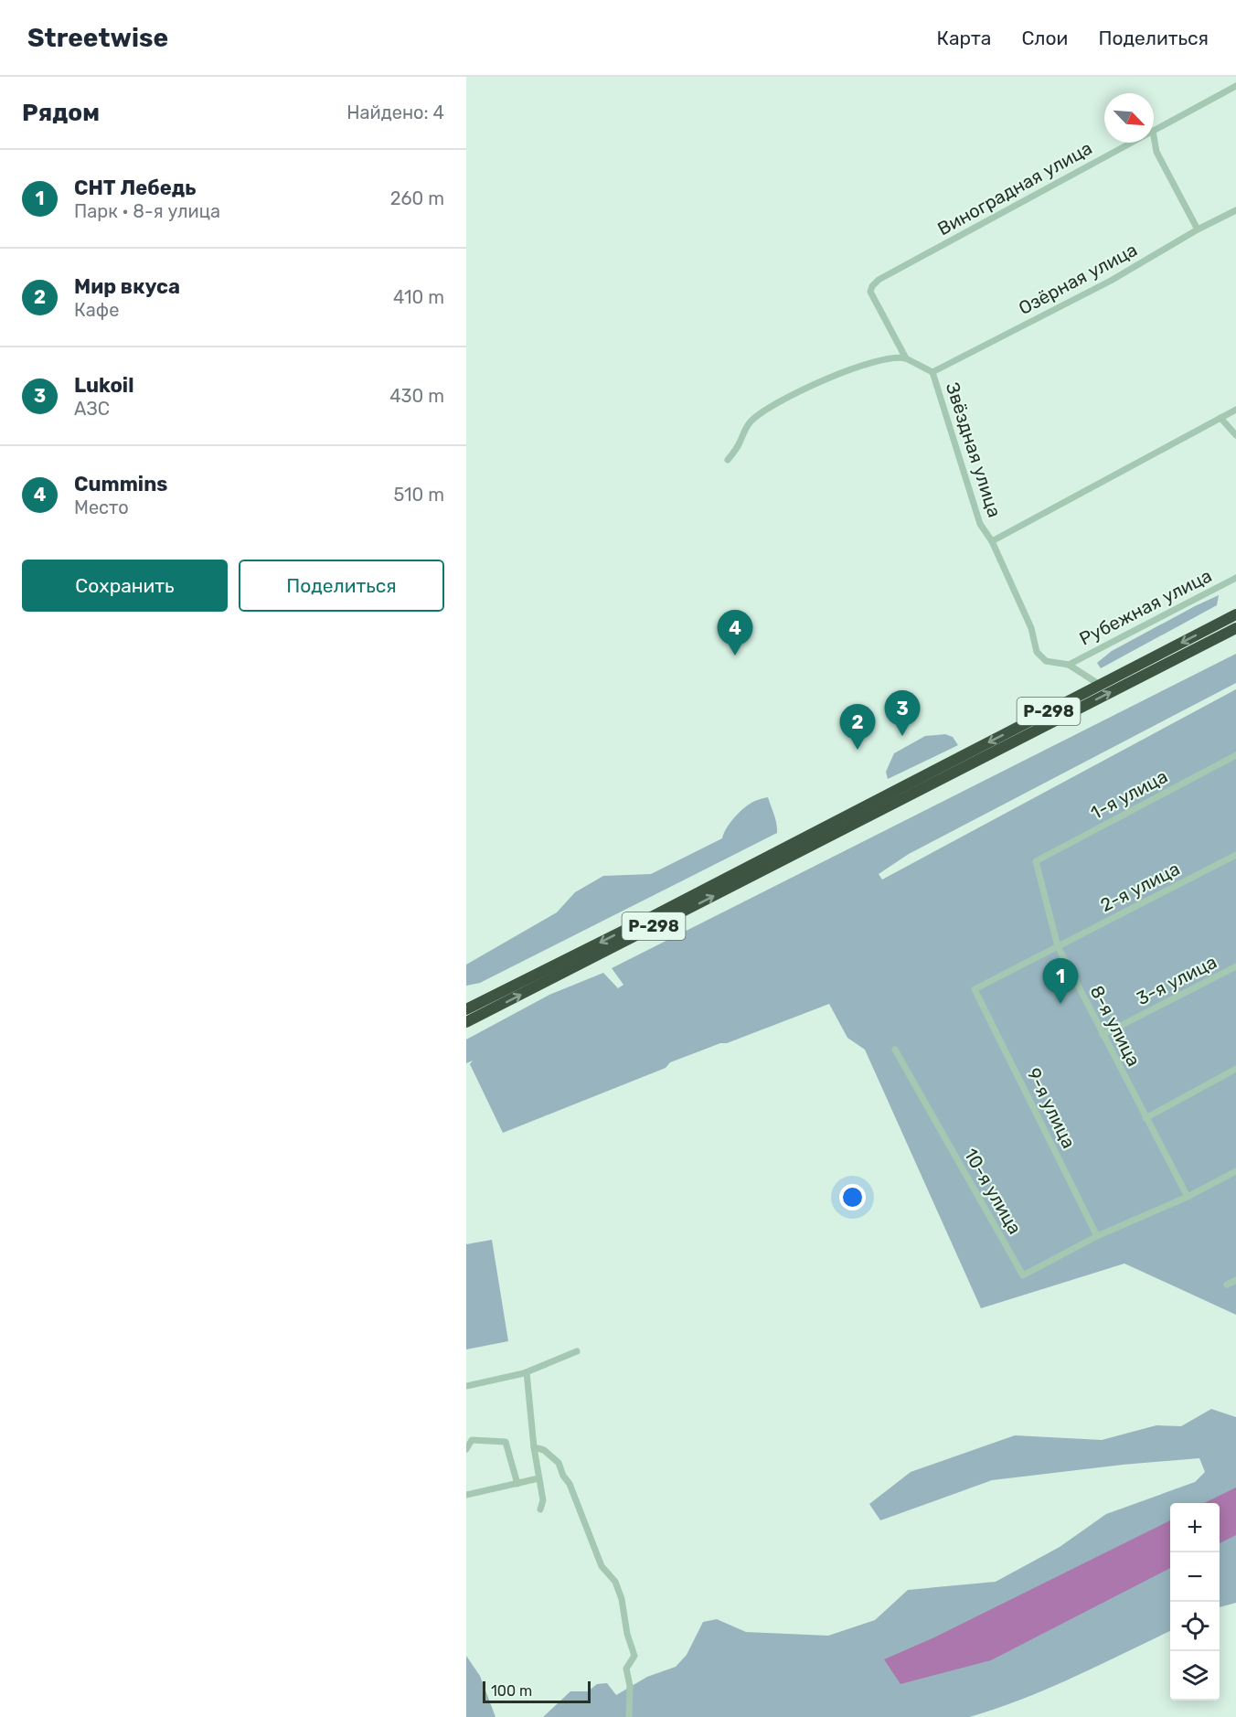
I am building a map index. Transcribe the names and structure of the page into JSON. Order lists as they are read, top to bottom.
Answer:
{
  "streets": {
    "highway": ["Р-298"],
    "street": [
      "Виноградная улица",
      "Озёрная улица",
      "Звёздная улица",
      "Рубежная улица",
      "1-я улица",
      "2-я улица",
      "3-я улица",
      "8-я улица",
      "9-я улица",
      "10-я улица"
    ]
  },
  "crossings": [
    ["Виноградная улица", "Звёздная улица"],
    ["Озёрная улица", "Звёздная улица"],
    ["Звёздная улица", "Рубежная улица"],
    ["Звёздная улица", "Р-298"],
    ["1-я улица", "8-я улица"],
    ["2-я улица", "8-я улица"],
    ["2-я улица", "9-я улица"],
    ["3-я улица", "8-я улица"],
    ["8-я улица", "9-я улица"],
    ["9-я улица", "10-я улица"]
  ],
  "scale_bar": "100 m",
  "north": "bottom right",
  "page": {
    "header": "Streetwise",
    "nav": ["Карта", "Слои", "Поделиться"],
    "heading": ["Рядом", "Найдено: 4"],
    "list": [
      {
        "mark": "1",
        "name": "СНТ Лебедь",
        "note": "Парк · 8-я улица",
        "value": "260 m"
      },
      {
        "mark": "2",
        "name": "Мир вкуса",
        "note": "Кафе",
        "value": "410 m"
      },
      {
        "mark": "3",
        "name": "Lukoil",
        "note": "АЗС",
        "value": "430 m"
      },
      {
        "mark": "4",
        "name": "Cummins",
        "note": "Место",
        "value": "510 m"
      }
    ],
    "buttons": ["Сохранить", "Поделиться"],
    "pins": [
      "4",
      "3",
      "2",
      "1"
    ],
    "map_buttons": ["+", "−"],
    "scale": "100 m"
  }
}
